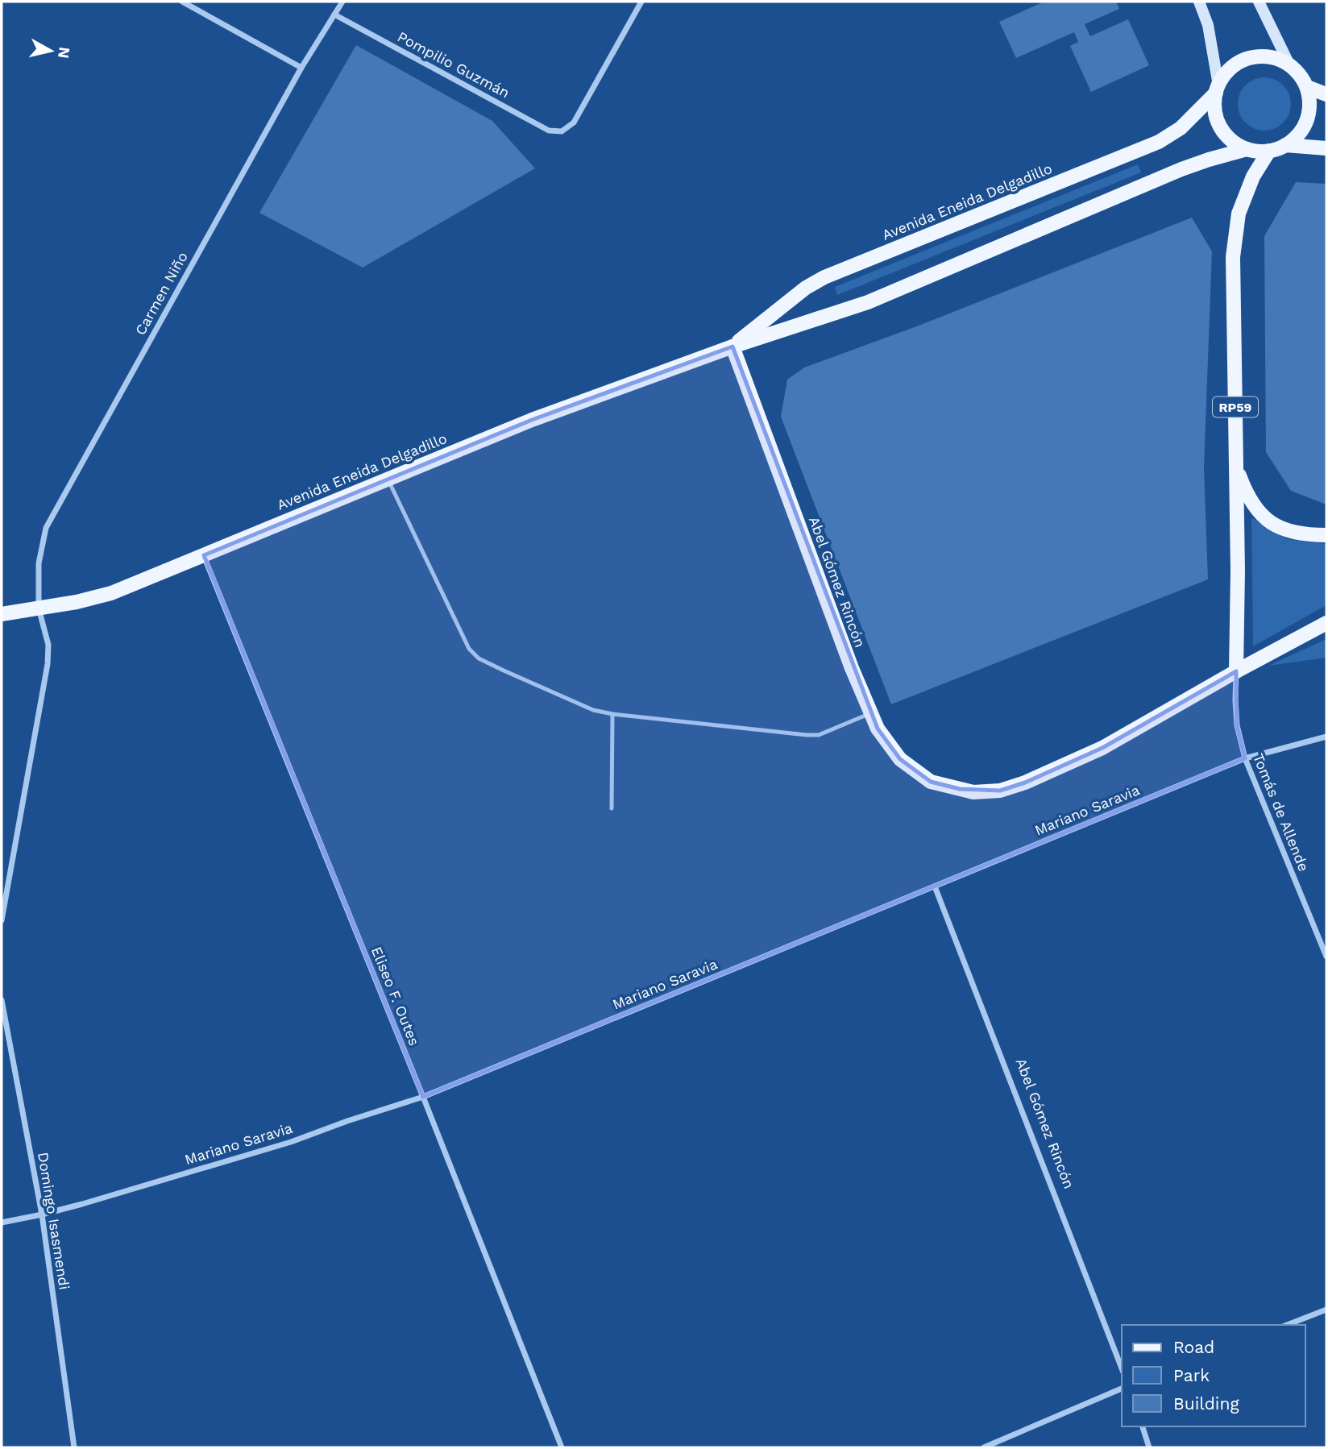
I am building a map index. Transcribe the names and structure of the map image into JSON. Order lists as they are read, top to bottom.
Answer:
{
  "streets": {
    "main road": ["Avenida Eneida Delgadillo", "RP59", "Abel Gómez Rincón"],
    "street": [
      "Pompilio Guzmán",
      "Carmen Niño",
      "Mariano Saravia",
      "Tomás de Allende",
      "Eliseo F. Outes",
      "Domingo Isasmendi"
    ]
  },
  "crossings": [
    ["Pompilio Guzmán", "Carmen Niño"],
    ["Avenida Eneida Delgadillo", "Carmen Niño"],
    ["Avenida Eneida Delgadillo", "RP59"],
    ["Avenida Eneida Delgadillo", "Abel Gómez Rincón"],
    ["Avenida Eneida Delgadillo", "Eliseo F. Outes"],
    ["RP59", "Abel Gómez Rincón"],
    ["RP59", "Tomás de Allende"],
    ["Abel Gómez Rincón", "Mariano Saravia"],
    ["Abel Gómez Rincón", "Tomás de Allende"],
    ["Mariano Saravia", "Tomás de Allende"],
    ["Mariano Saravia", "Eliseo F. Outes"],
    ["Mariano Saravia", "Domingo Isasmendi"]
  ],
  "legend": ["Road", "Park", "Building"],
  "north": "right"
}
